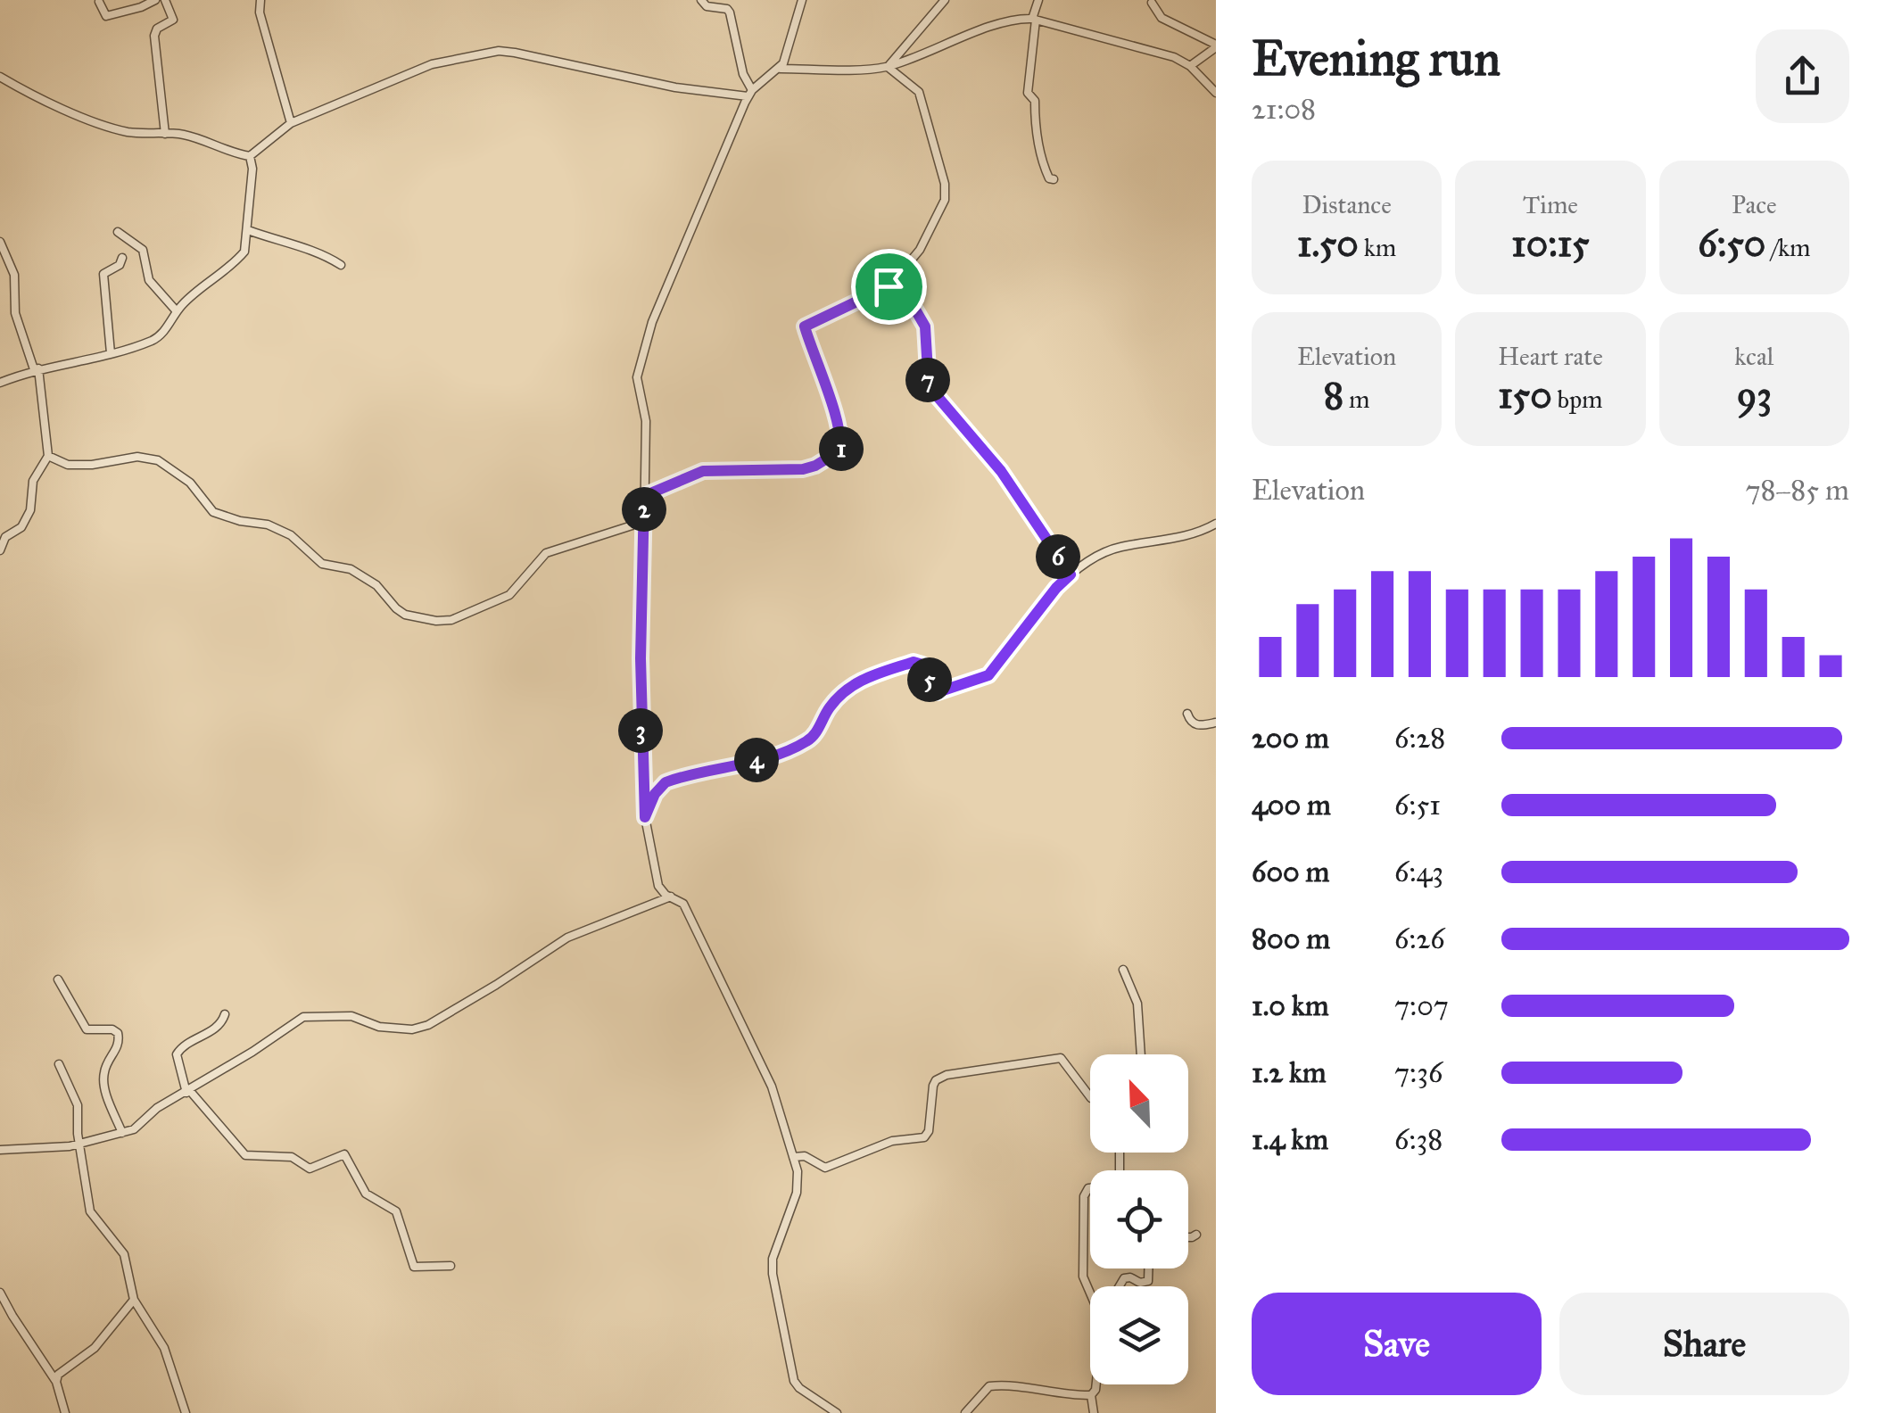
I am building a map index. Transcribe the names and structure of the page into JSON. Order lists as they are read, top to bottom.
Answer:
{
  "north": "top left",
  "page": {
    "heading": ["Evening run", "21:08"],
    "stats": [
      ["Distance", "1.50 km"],
      ["Time", "10:15"],
      ["Pace", "6:50 /km"],
      ["Elevation", "8 m"],
      ["Heart rate", "150 bpm"],
      ["kcal", "93"]
    ],
    "pins": [
      "7",
      "1",
      "2",
      "6",
      "5",
      "3",
      "4"
    ],
    "chart": ["Elevation", "78–85 m"],
    "list": [
      {
        "name": "200 m",
        "note": "6:28"
      },
      {
        "name": "400 m",
        "note": "6:51"
      },
      {
        "name": "600 m",
        "note": "6:43"
      },
      {
        "name": "800 m",
        "note": "6:26"
      },
      {
        "name": "1.0 km",
        "note": "7:07"
      },
      {
        "name": "1.2 km",
        "note": "7:36"
      },
      {
        "name": "1.4 km",
        "note": "6:38"
      }
    ],
    "buttons": ["Save", "Share"]
  }
}
